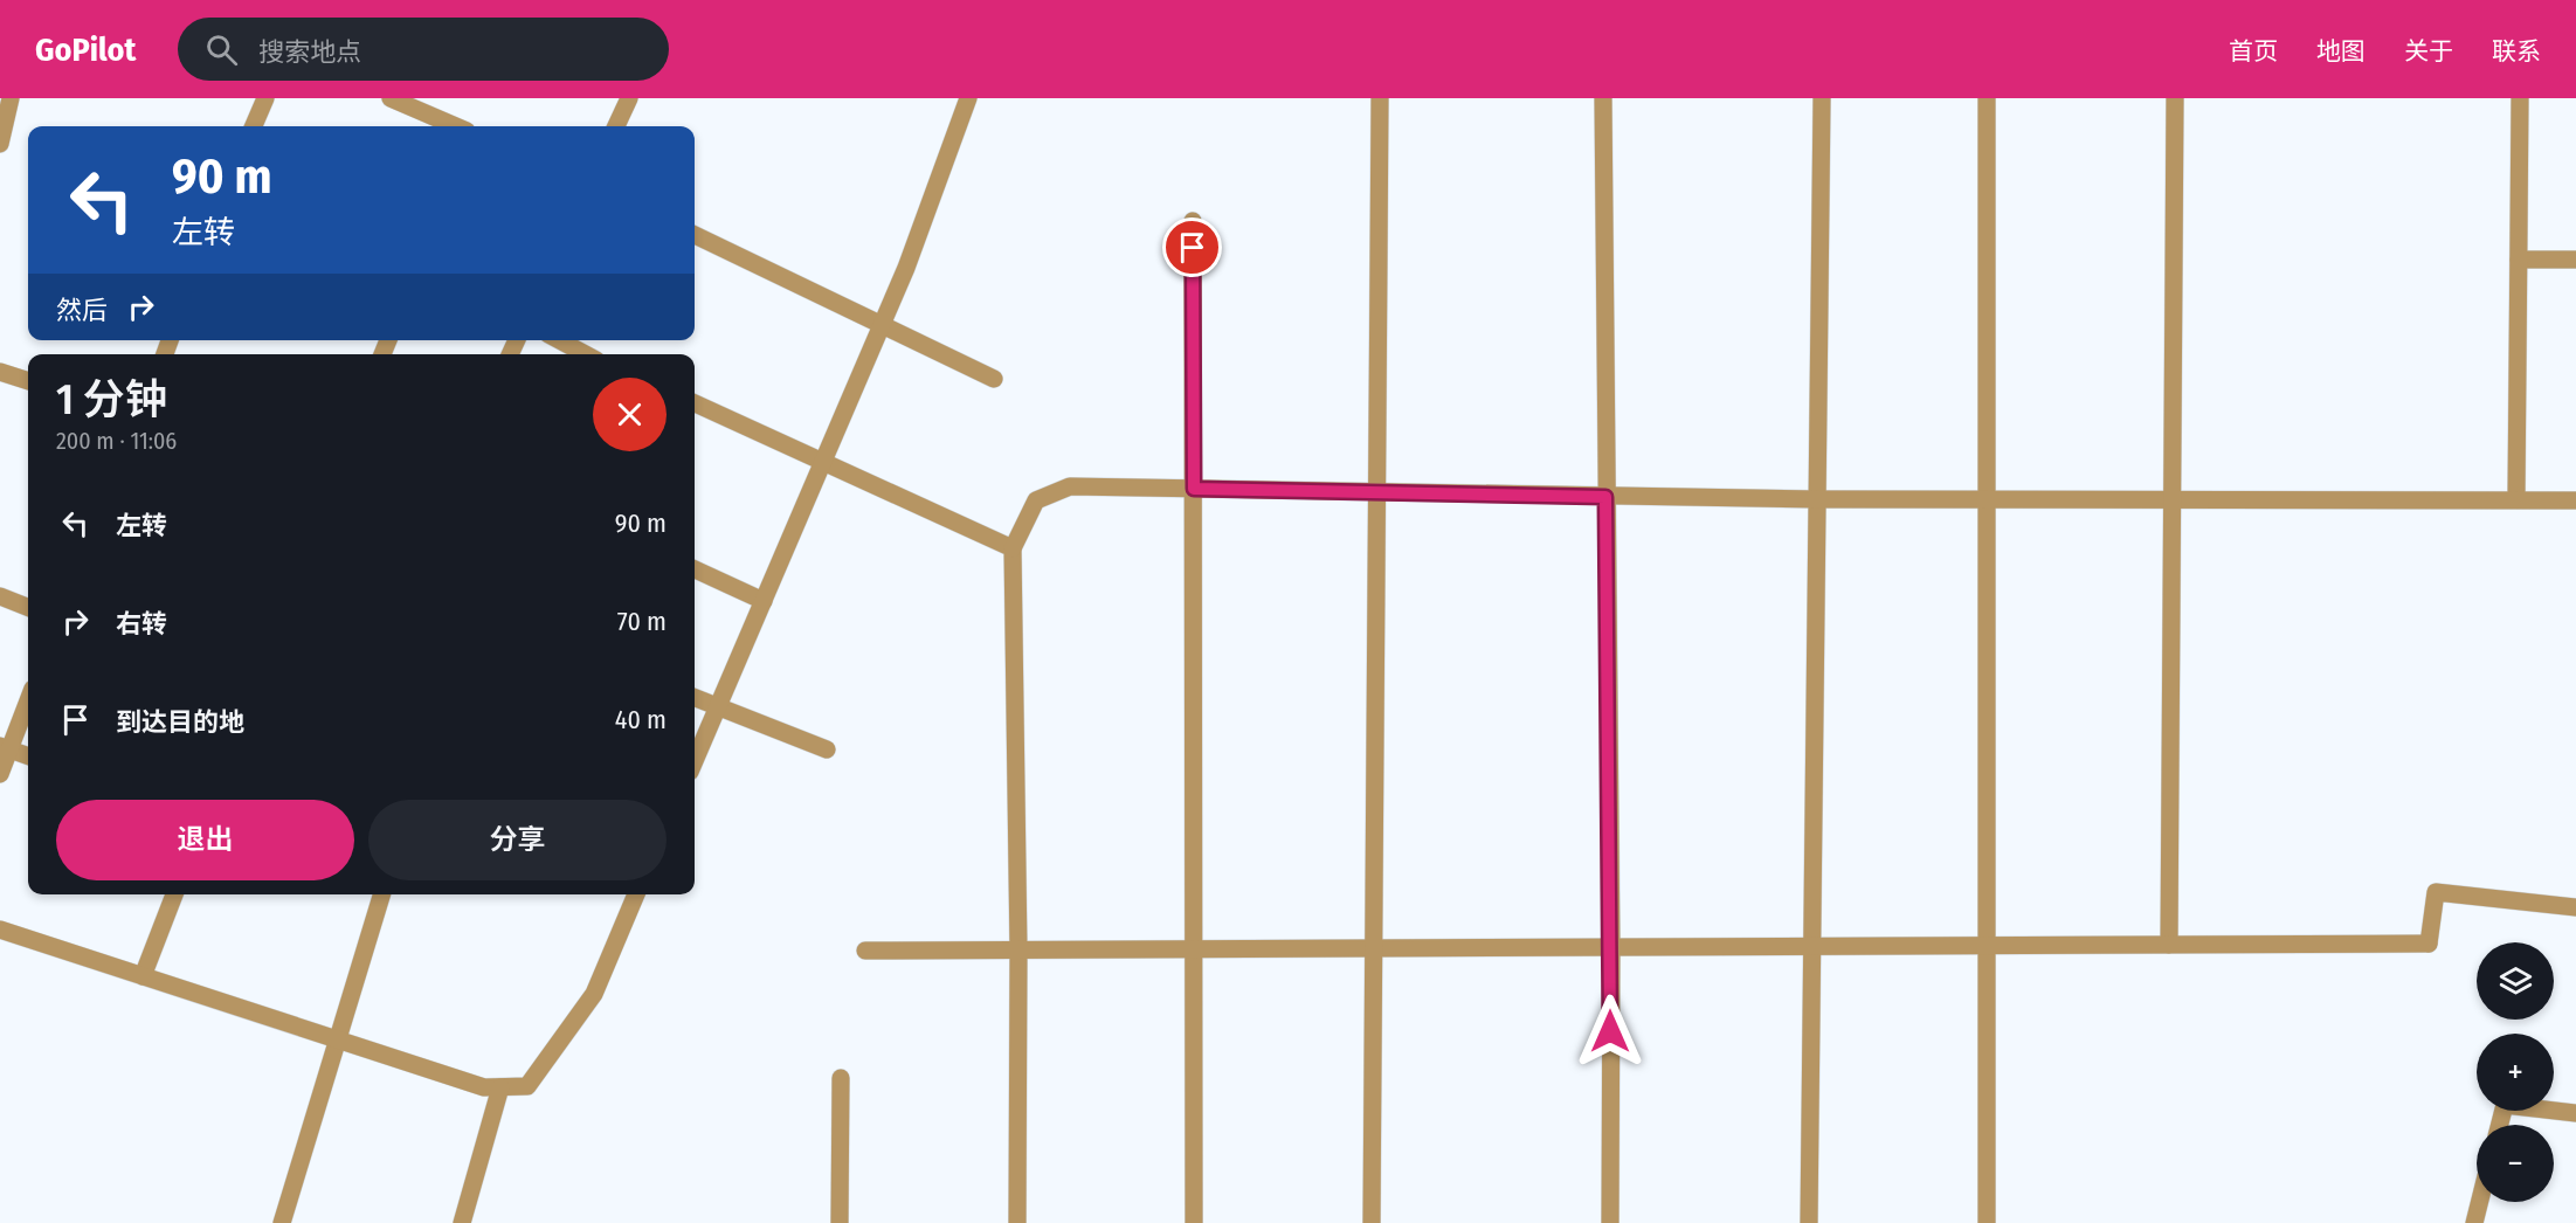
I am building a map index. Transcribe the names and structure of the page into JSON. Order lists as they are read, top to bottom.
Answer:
{
  "page": {
    "header": "GoPilot",
    "search": "搜索地点",
    "nav": [
      "首页",
      "地图",
      "关于",
      "联系"
    ],
    "turn": ["90 m", "左转"],
    "then": "然后",
    "heading": ["1 分钟", "200 m · 11:06"],
    "list": [
      {
        "name": "左转",
        "value": "90 m"
      },
      {
        "name": "右转",
        "value": "70 m"
      },
      {
        "name": "到达目的地",
        "value": "40 m"
      }
    ],
    "buttons": ["退出", "分享"],
    "map_buttons": ["+", "−"]
  }
}
